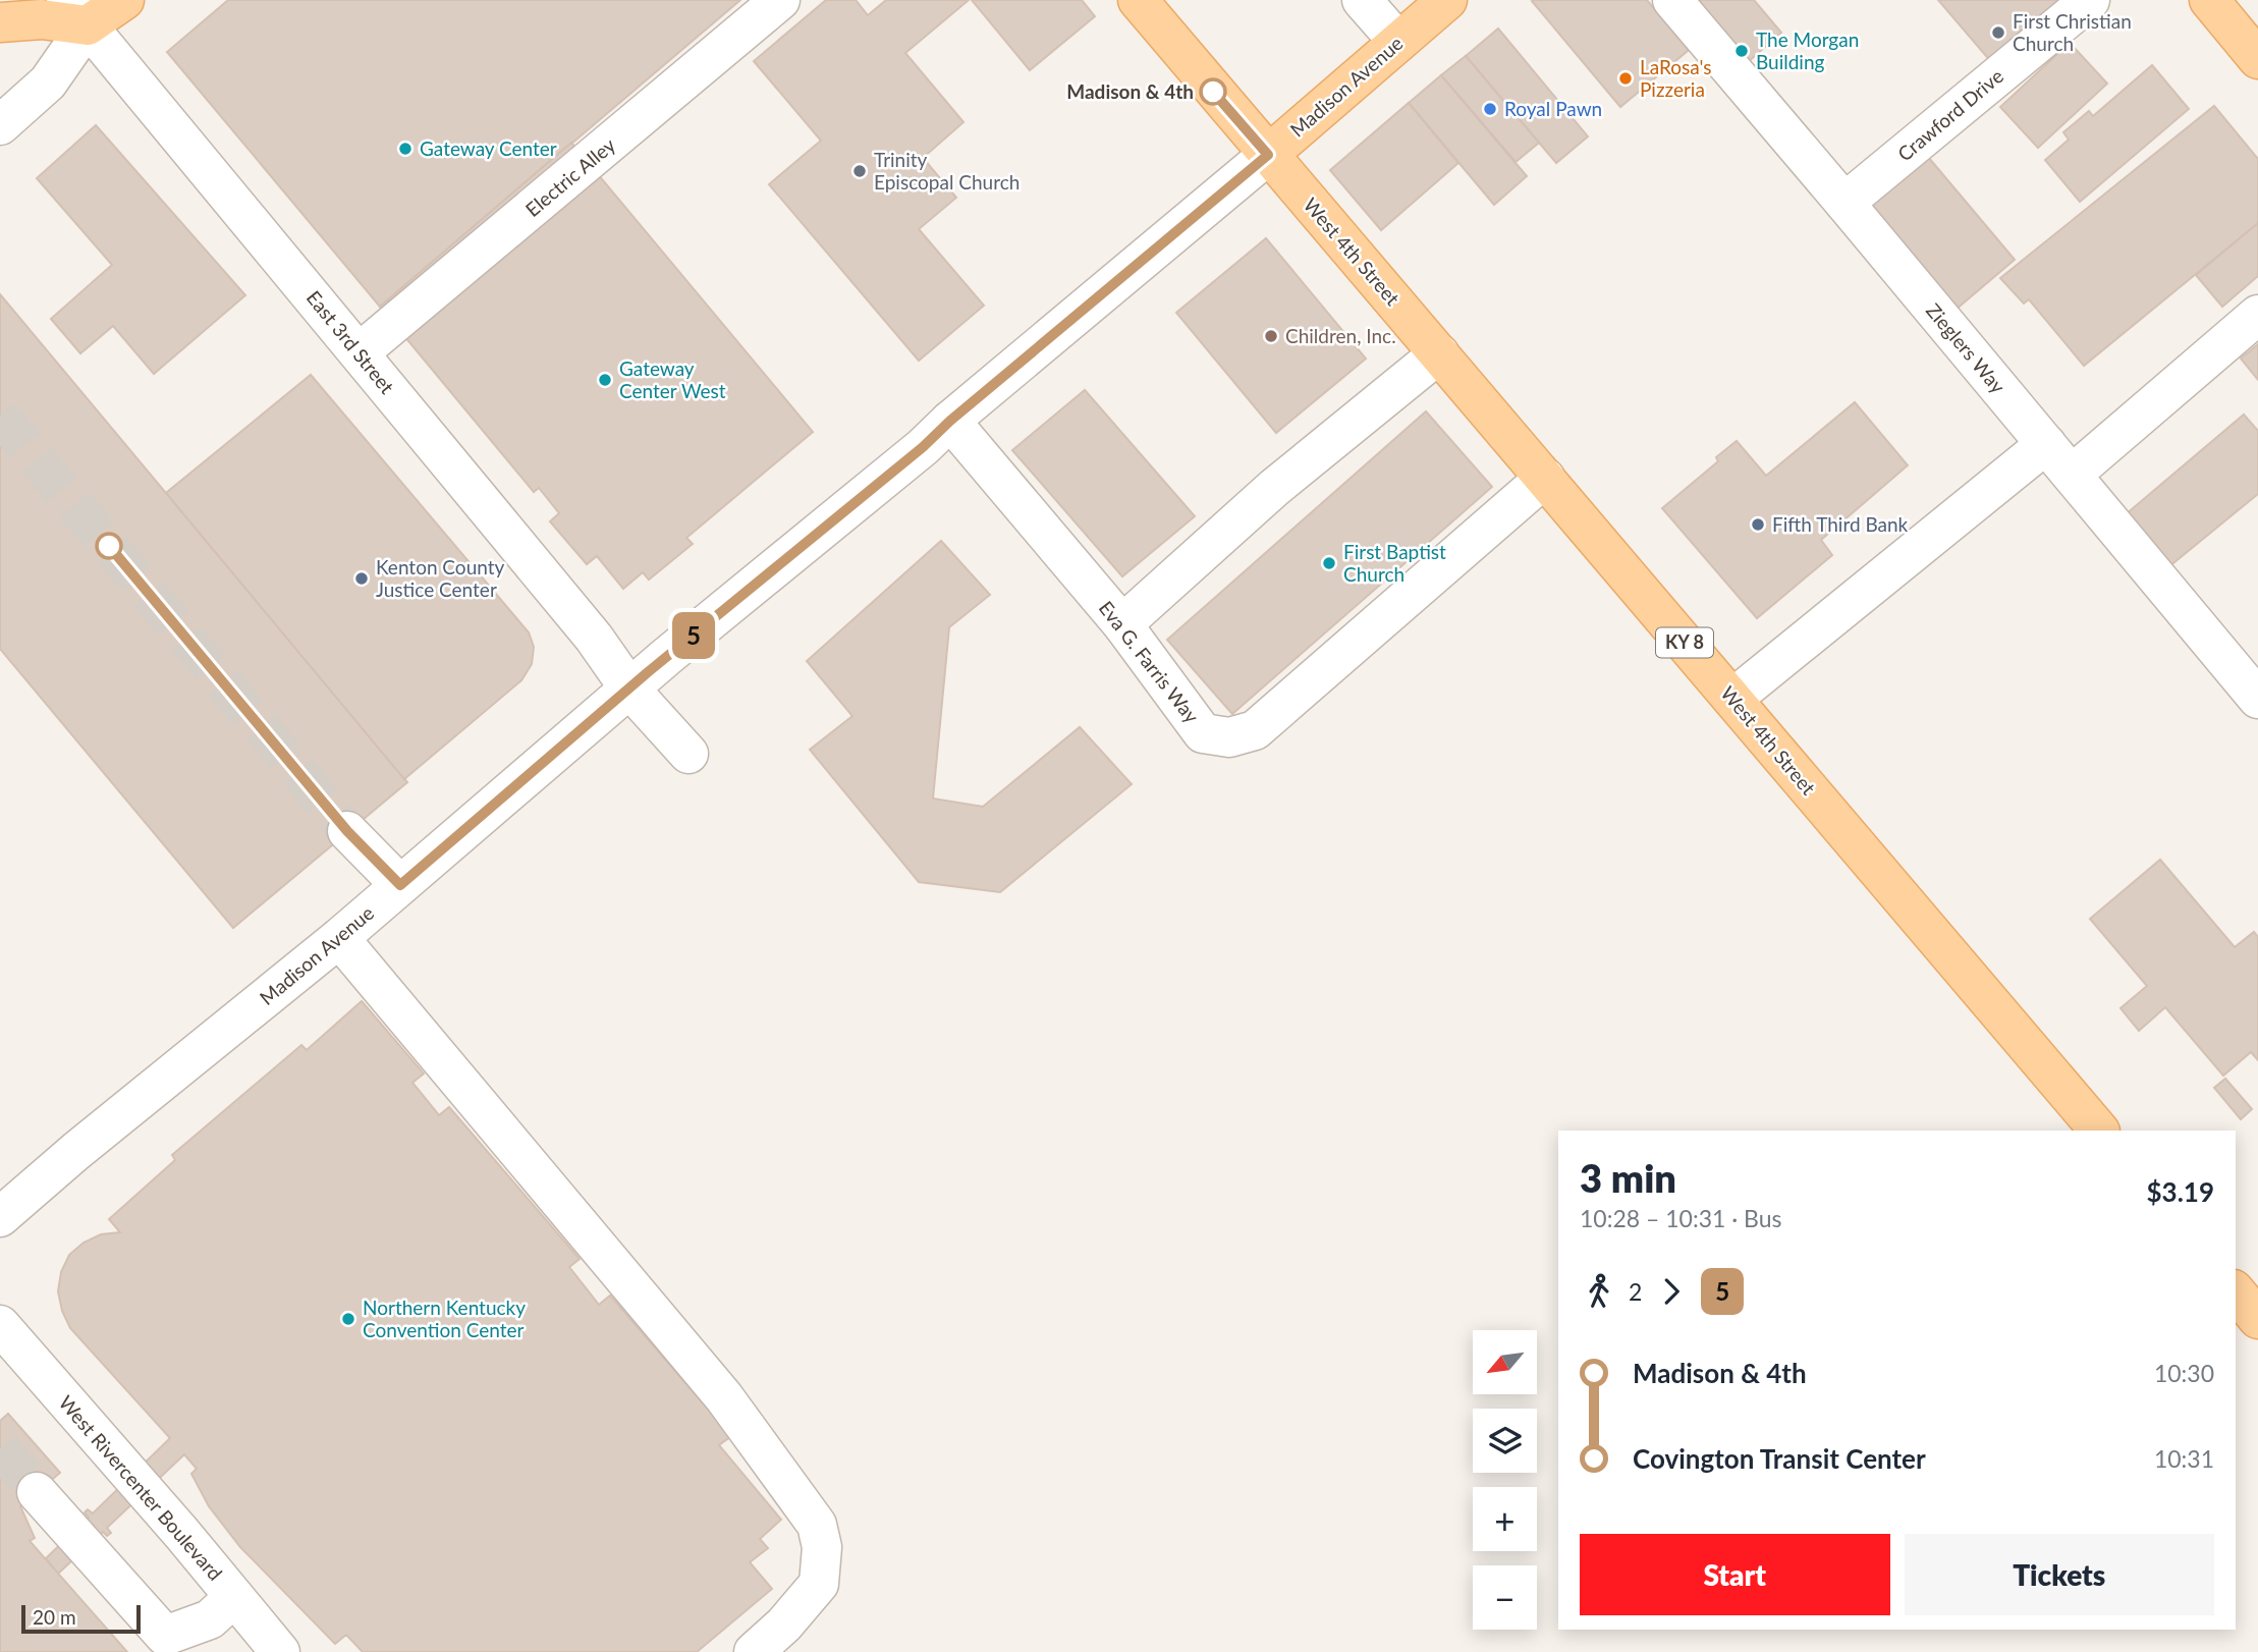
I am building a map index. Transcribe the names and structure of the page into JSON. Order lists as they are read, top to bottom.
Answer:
{
  "streets": {
    "main road": ["Madison Avenue", "West 4th Street", "KY 8"],
    "street": [
      "Crawford Drive",
      "Electric Alley",
      "East 3rd Street",
      "Zieglers Way",
      "Eva G. Farris Way",
      "West Rivercenter Boulevard"
    ]
  },
  "crossings": [
    ["Madison Avenue", "West 4th Street"],
    ["Madison Avenue", "East 3rd Street"],
    ["Madison Avenue", "KY 8"],
    ["Madison Avenue", "Eva G. Farris Way"],
    ["Crawford Drive", "Zieglers Way"],
    ["Electric Alley", "East 3rd Street"],
    ["West 4th Street", "KY 8"],
    ["West 4th Street", "Eva G. Farris Way"]
  ],
  "places": [
    "First Christian Church",
    "The Morgan Building",
    "LaRosa's Pizzeria",
    "Madison & 4th",
    "Royal Pawn",
    "Gateway Center",
    "Trinity Episcopal Church",
    "Children, Inc.",
    "Gateway Center West",
    "Fifth Third Bank",
    "First Baptist Church",
    "Kenton County Justice Center",
    "Northern Kentucky Convention Center"
  ],
  "lines": ["bus line 5"],
  "scale_bar": "20 m",
  "north": "bottom left",
  "page": {
    "on_map": "5",
    "heading": ["3 min", "10:28 – 10:31 · Bus", "$3.19"],
    "legs": ["2", "5"],
    "map_buttons": ["+", "−"],
    "list": [
      {
        "name": "Madison & 4th",
        "value": "10:30"
      },
      {
        "name": "Covington Transit Center",
        "value": "10:31"
      }
    ],
    "buttons": ["Start", "Tickets"],
    "scale": "20 m"
  }
}
